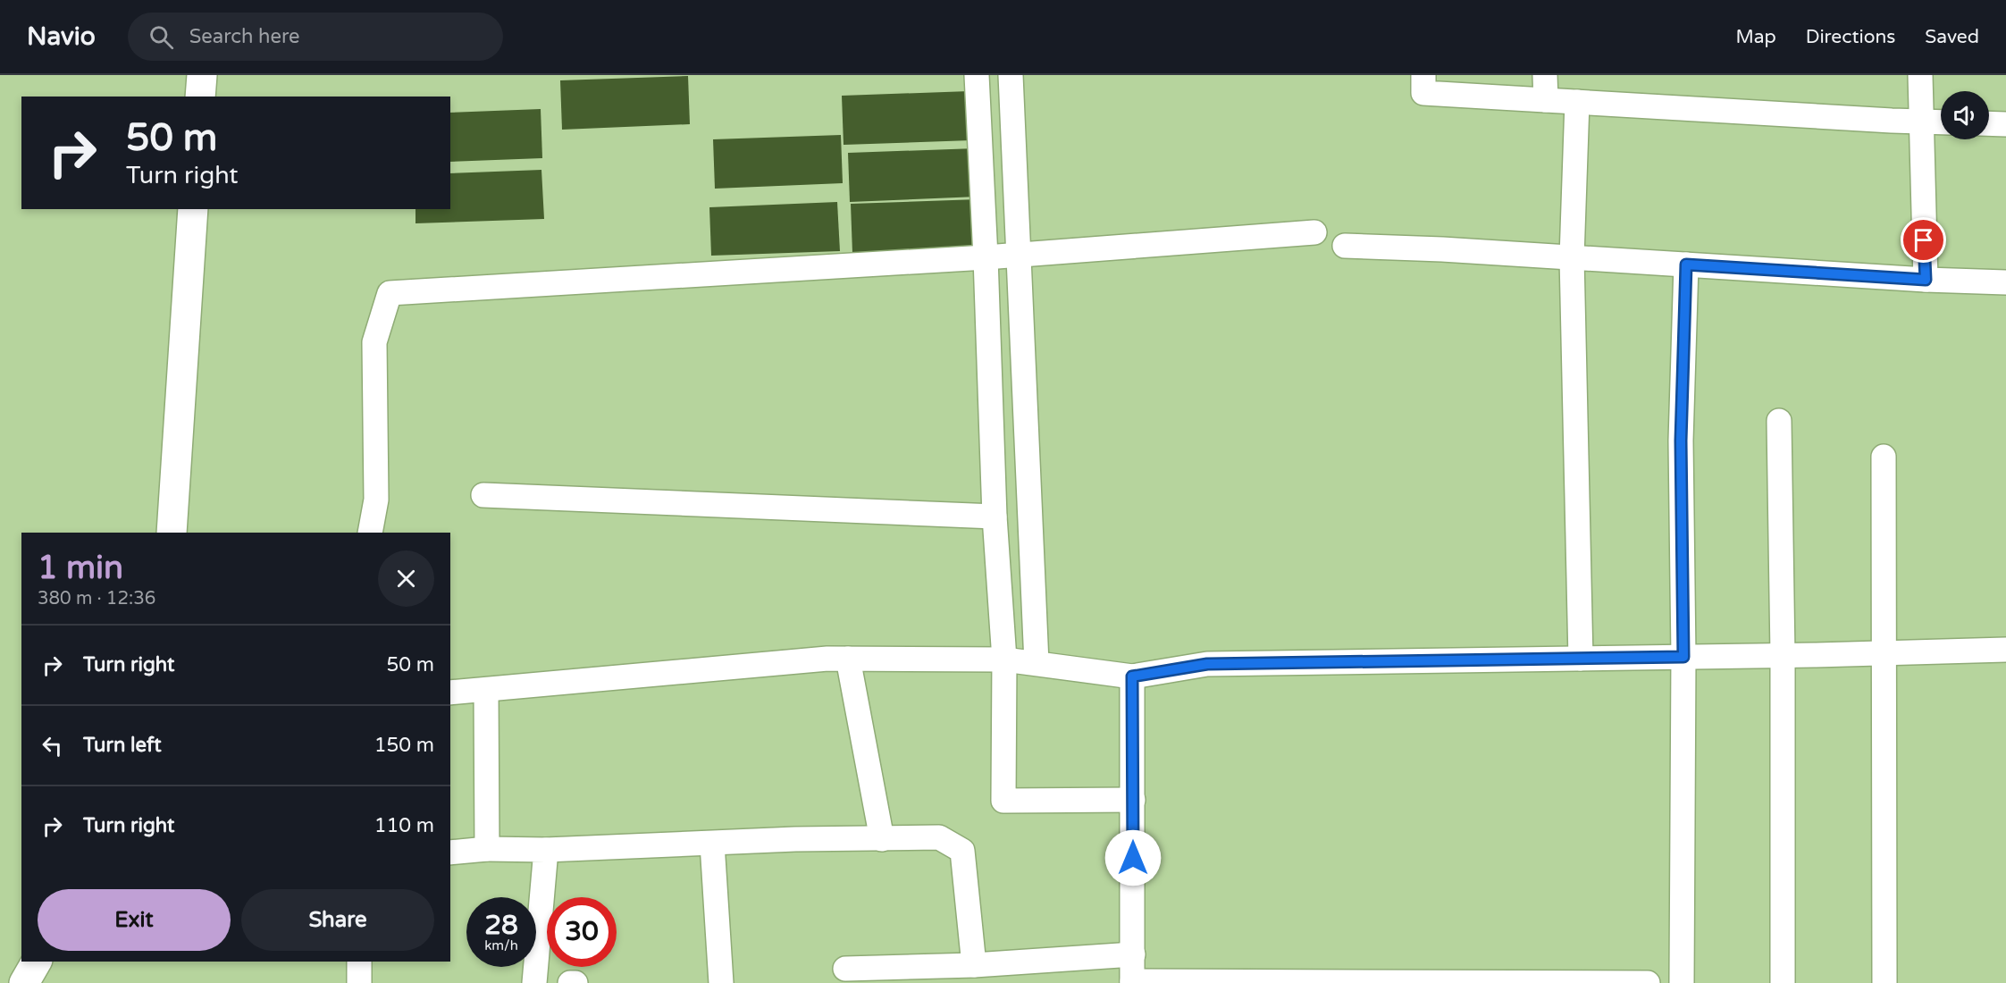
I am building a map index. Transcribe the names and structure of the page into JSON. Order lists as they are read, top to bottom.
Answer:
{
  "page": {
    "header": "Navio",
    "search": "Search here",
    "nav": ["Map", "Directions", "Saved"],
    "turn": ["50 m", "Turn right"],
    "heading": ["1 min", "380 m · 12:36"],
    "list": [
      {
        "name": "Turn right",
        "value": "50 m"
      },
      {
        "name": "Turn left",
        "value": "150 m"
      },
      {
        "name": "Turn right",
        "value": "110 m"
      }
    ],
    "buttons": ["Exit", "Share"],
    "speed": "28 km/h",
    "limit": "30"
  }
}
